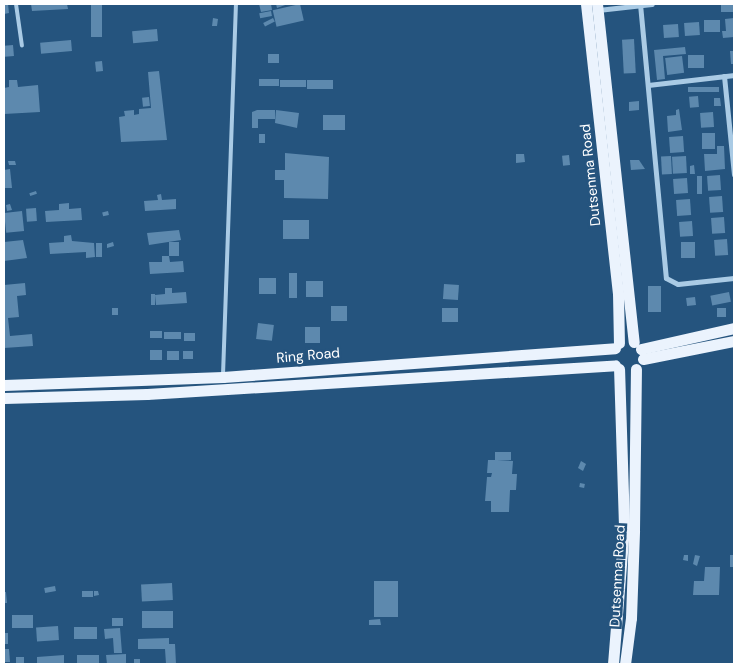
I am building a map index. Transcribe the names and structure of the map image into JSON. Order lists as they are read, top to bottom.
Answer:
{
  "streets": {
    "main road": ["Dutsenma Road", "Ring Road"]
  },
  "crossings": [
    ["Dutsenma Road", "Ring Road"]
  ]
}
